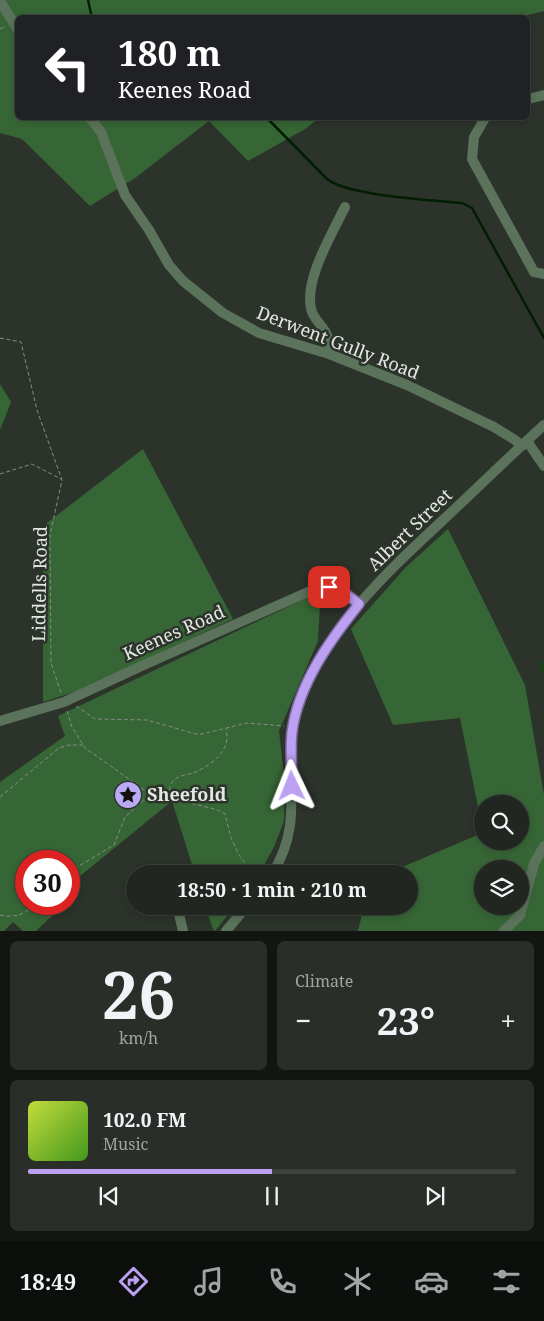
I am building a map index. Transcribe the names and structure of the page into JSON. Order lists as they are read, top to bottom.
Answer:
{
  "streets": {
    "street": ["Derwent Gully Road", "Albert Street", "Keenes Road"],
    "path": ["Liddells Road"]
  },
  "crossings": [
    ["Derwent Gully Road", "Albert Street"],
    ["Albert Street", "Keenes Road"],
    ["Liddells Road", "Keenes Road"]
  ],
  "places": {
    "place": ["Sheefold"]
  },
  "page": {
    "turn": ["180 m", "Keenes Road"],
    "limit": "30",
    "trip": "18:50 · 1 min · 210 m",
    "tile": [
      ["26", "km/h"],
      "Climate"
    ],
    "heat": ["−", "23°", "+"],
    "song": ["102.0 FM", "Music"],
    "tabs": "18:49"
  }
}
